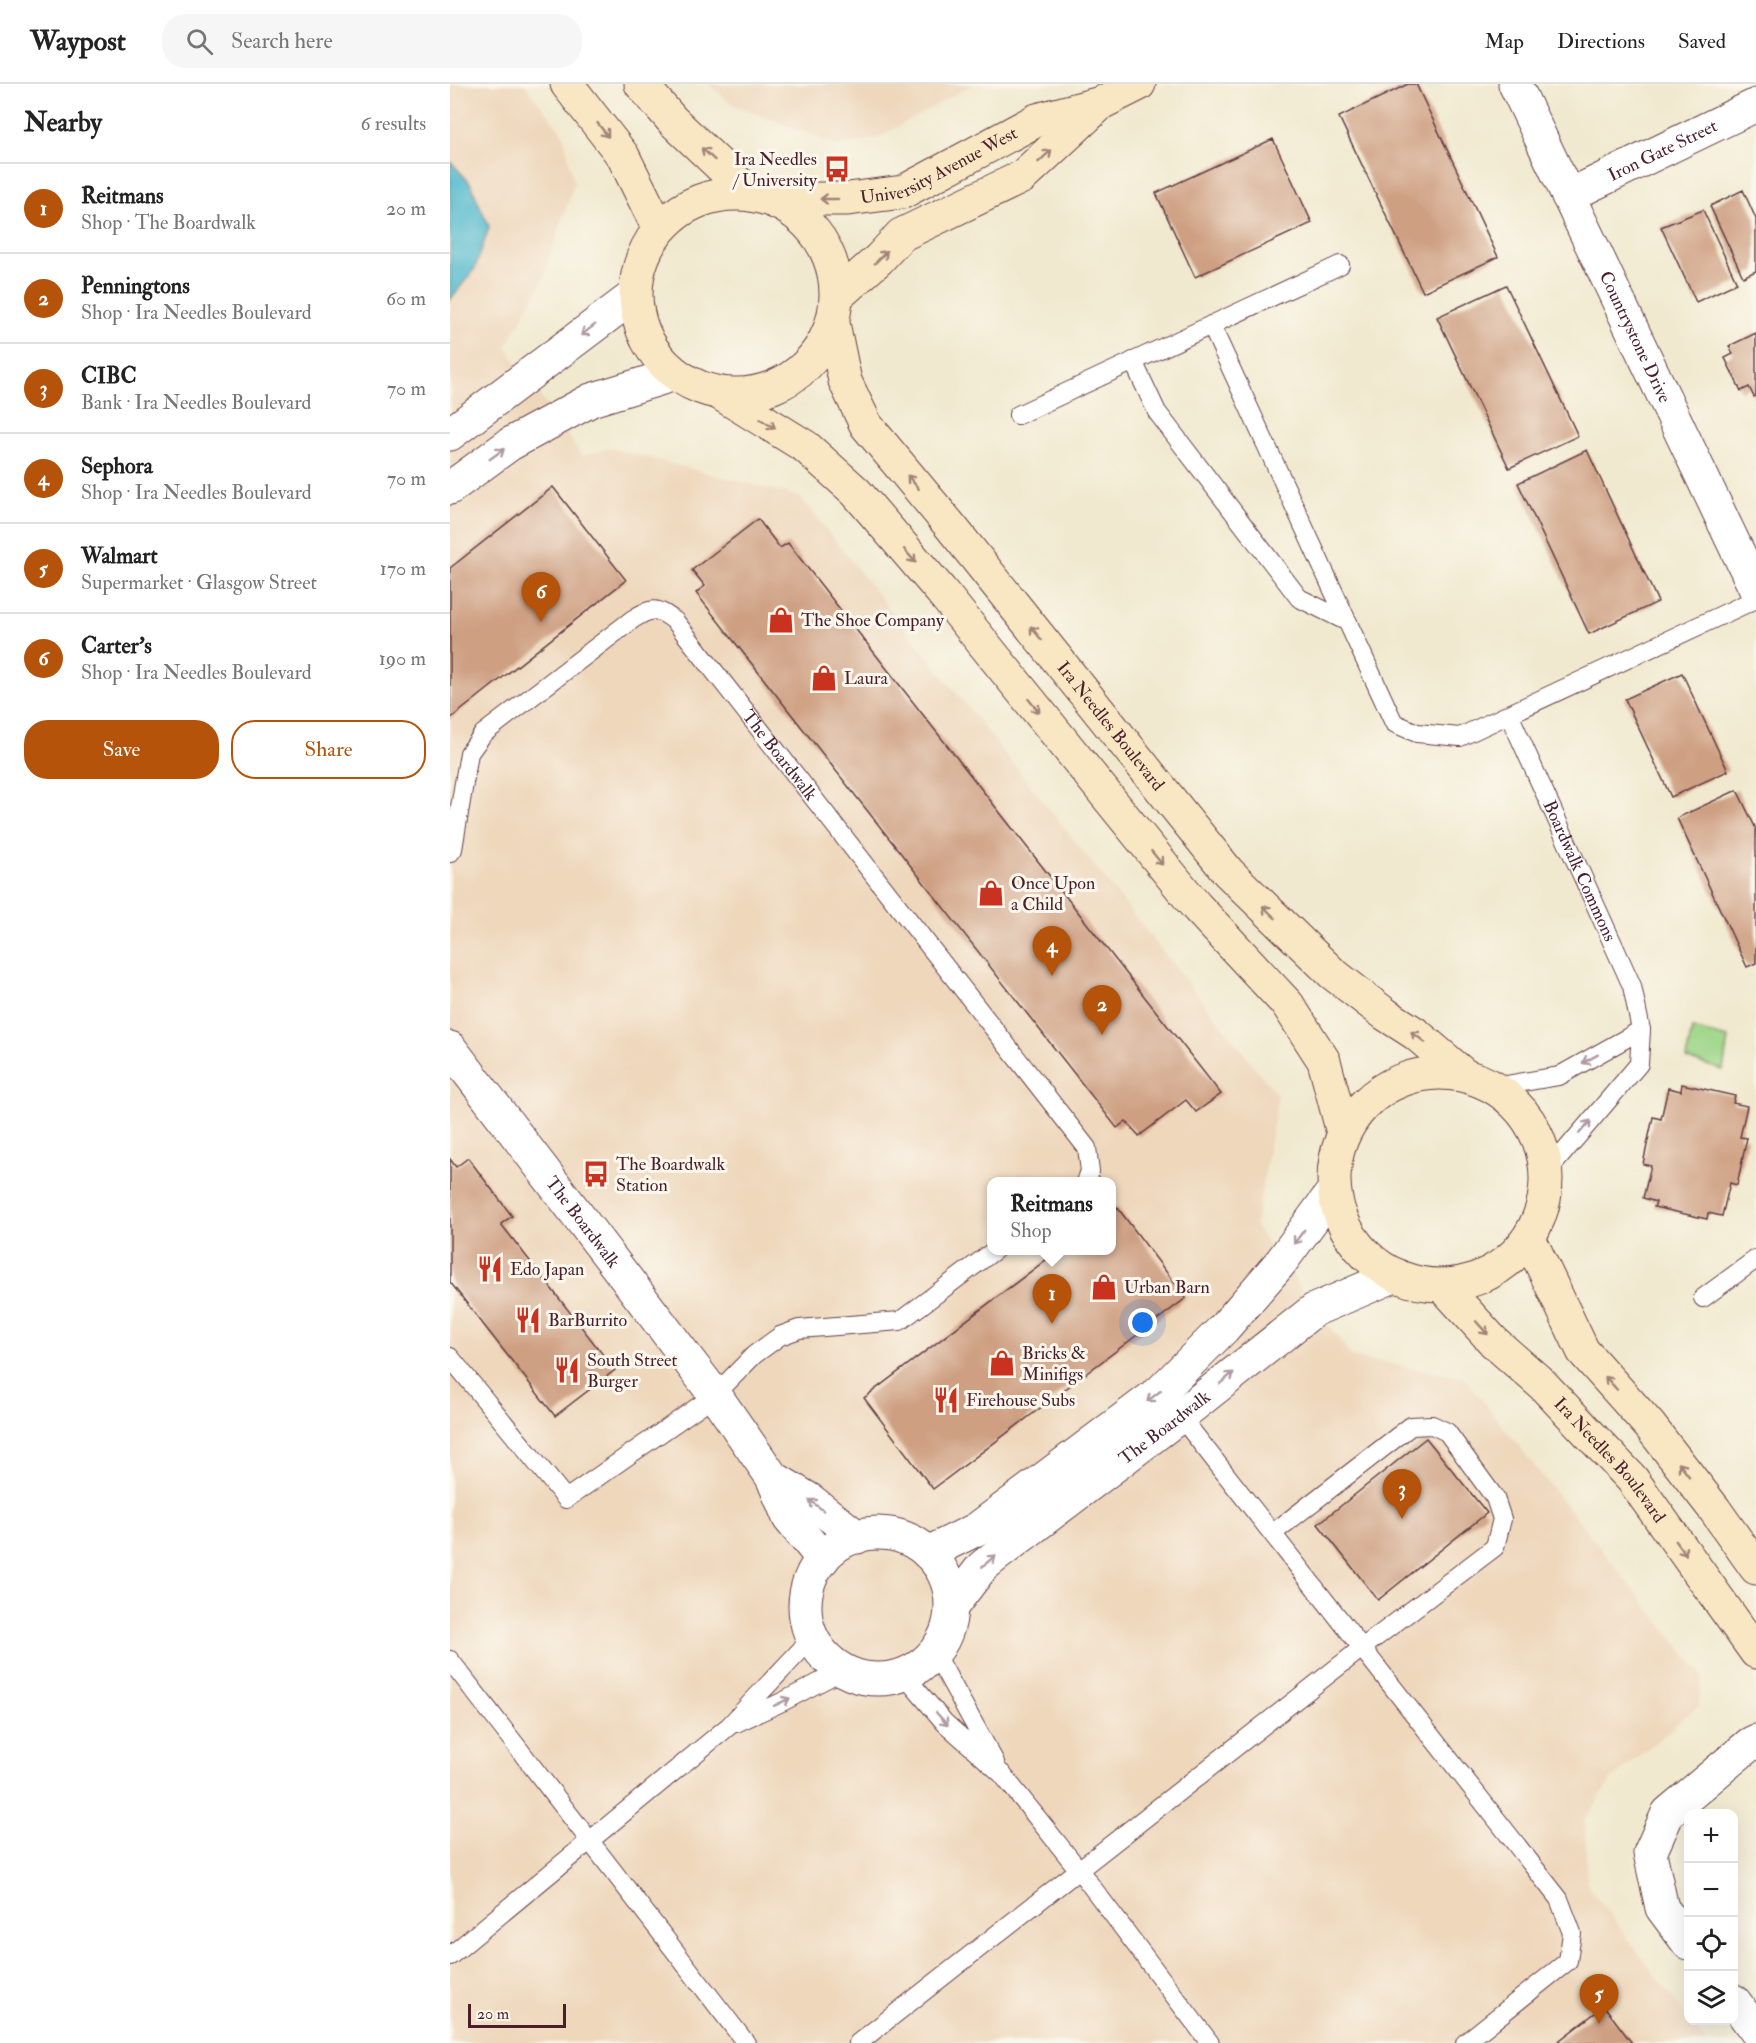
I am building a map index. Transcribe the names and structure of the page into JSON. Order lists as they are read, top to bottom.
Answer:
{
  "streets": {
    "main road": ["University Avenue West", "Ira Needles Boulevard"],
    "street": ["Iron Gate Street", "Countrystone Drive", "The Boardwalk"],
    "lane": ["Boardwalk Commons"]
  },
  "crossings": [
    ["Iron Gate Street", "Countrystone Drive"],
    ["University Avenue West", "Ira Needles Boulevard"],
    ["Ira Needles Boulevard", "The Boardwalk"],
    ["Ira Needles Boulevard", "Boardwalk Commons"],
    ["The Boardwalk", "Boardwalk Commons"]
  ],
  "places": {
    "bus stop": ["Ira Needles / University", "The Boardwalk Station"],
    "shop": [
      "The Shoe Company",
      "Laura",
      "Once Upon a Child",
      "Urban Barn",
      "Bricks & Minifigs"
    ],
    "restaurant": [
      "Edo Japan",
      "BarBurrito",
      "South Street Burger",
      "Firehouse Subs"
    ]
  },
  "scale_bar": "20 m",
  "page": {
    "header": "Waypost",
    "search": "Search here",
    "nav": ["Map", "Directions", "Saved"],
    "heading": ["Nearby", "6 results"],
    "list": [
      {
        "mark": "1",
        "name": "Reitmans",
        "note": "Shop · The Boardwalk",
        "value": "20 m"
      },
      {
        "mark": "2",
        "name": "Penningtons",
        "note": "Shop · Ira Needles Boulevard",
        "value": "60 m"
      },
      {
        "mark": "3",
        "name": "CIBC",
        "note": "Bank · Ira Needles Boulevard",
        "value": "70 m"
      },
      {
        "mark": "4",
        "name": "Sephora",
        "note": "Shop · Ira Needles Boulevard",
        "value": "70 m"
      },
      {
        "mark": "5",
        "name": "Walmart",
        "note": "Supermarket · Glasgow Street",
        "value": "170 m"
      },
      {
        "mark": "6",
        "name": "Carter's",
        "note": "Shop · Ira Needles Boulevard",
        "value": "190 m"
      }
    ],
    "pins": [
      "6",
      "4",
      "2",
      "1",
      "3",
      "5"
    ],
    "buttons": ["Save", "Share"],
    "popup": ["Reitmans", "Shop"],
    "map_buttons": ["+", "−"],
    "scale": "20 m"
  }
}
